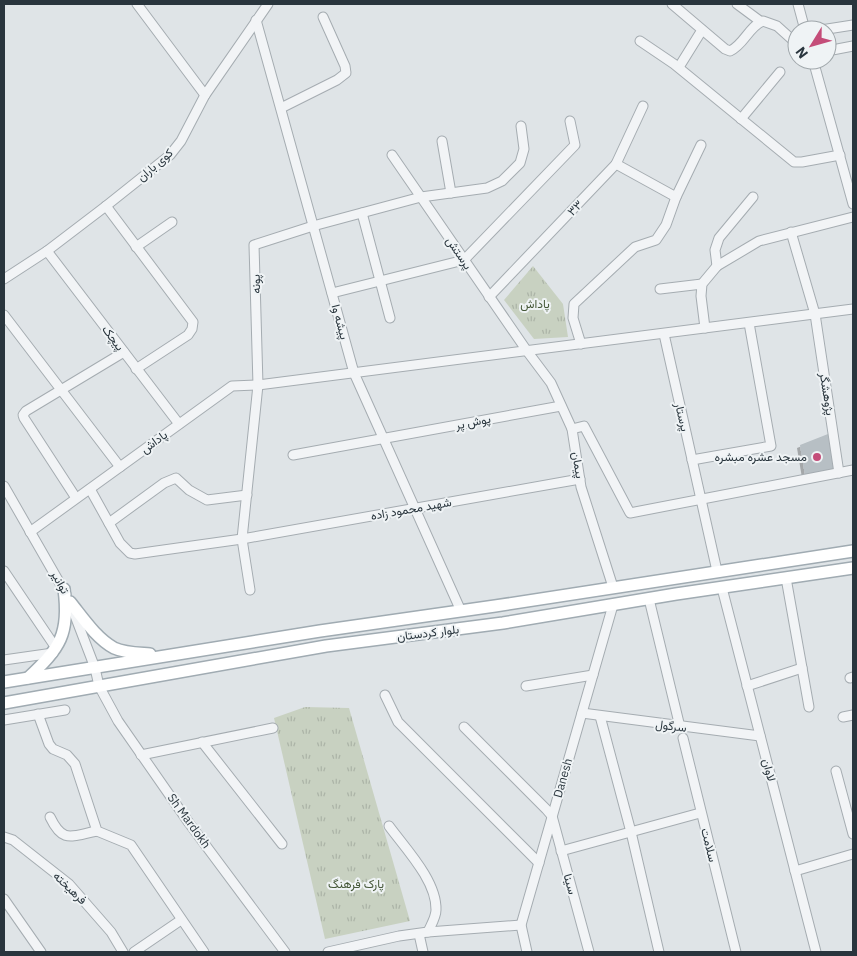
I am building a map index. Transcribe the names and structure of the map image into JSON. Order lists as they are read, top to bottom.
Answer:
{
  "streets": {
    "main road": ["بلوار کردستان"],
    "street": [
      "کوی باران",
      "۳۳",
      "پرستش",
      "پونه",
      "پیشه وا",
      "پیچک",
      "پژوهشگر",
      "پرستار",
      "پوش پر",
      "پاداش",
      "پیمان",
      "شهید محمود زاده",
      "توانیر",
      "سرگول",
      "لاوان",
      "Danesh",
      "Sh Mardokh",
      "سلامت",
      "سینا",
      "فرهیخته"
    ]
  },
  "crossings": [
    ["کوی باران", "پیشه وا"],
    ["کوی باران", "پیچک"],
    ["۳۳", "پرستش"],
    ["پرستش", "پاداش"],
    ["پرستش", "پیمان"],
    ["پونه", "پیشه وا"],
    ["پونه", "پاداش"],
    ["پیشه وا", "پوش پر"],
    ["پیشه وا", "پاداش"],
    ["پیشه وا", "شهید محمود زاده"],
    ["پیشه وا", "بلوار کردستان"],
    ["پیچک", "پاداش"],
    ["پژوهشگر", "پاداش"],
    ["پرستار", "پاداش"],
    ["پرستار", "بلوار کردستان"],
    ["پوش پر", "پیمان"],
    ["پاداش", "پیمان"],
    ["پاداش", "توانیر"],
    ["پیمان", "شهید محمود زاده"],
    ["پیمان", "بلوار کردستان"],
    ["توانیر", "بلوار کردستان"],
    ["توانیر", "Sh Mardokh"],
    ["بلوار کردستان", "لاوان"],
    ["بلوار کردستان", "Danesh"],
    ["بلوار کردستان", "Sh Mardokh"],
    ["سرگول", "لاوان"],
    ["سرگول", "Danesh"],
    ["Danesh", "سینا"]
  ],
  "parks": ["پاداش", "پارک فرهنگ"],
  "places": ["مسجد عشره مبشره"],
  "north": "bottom left"
}
